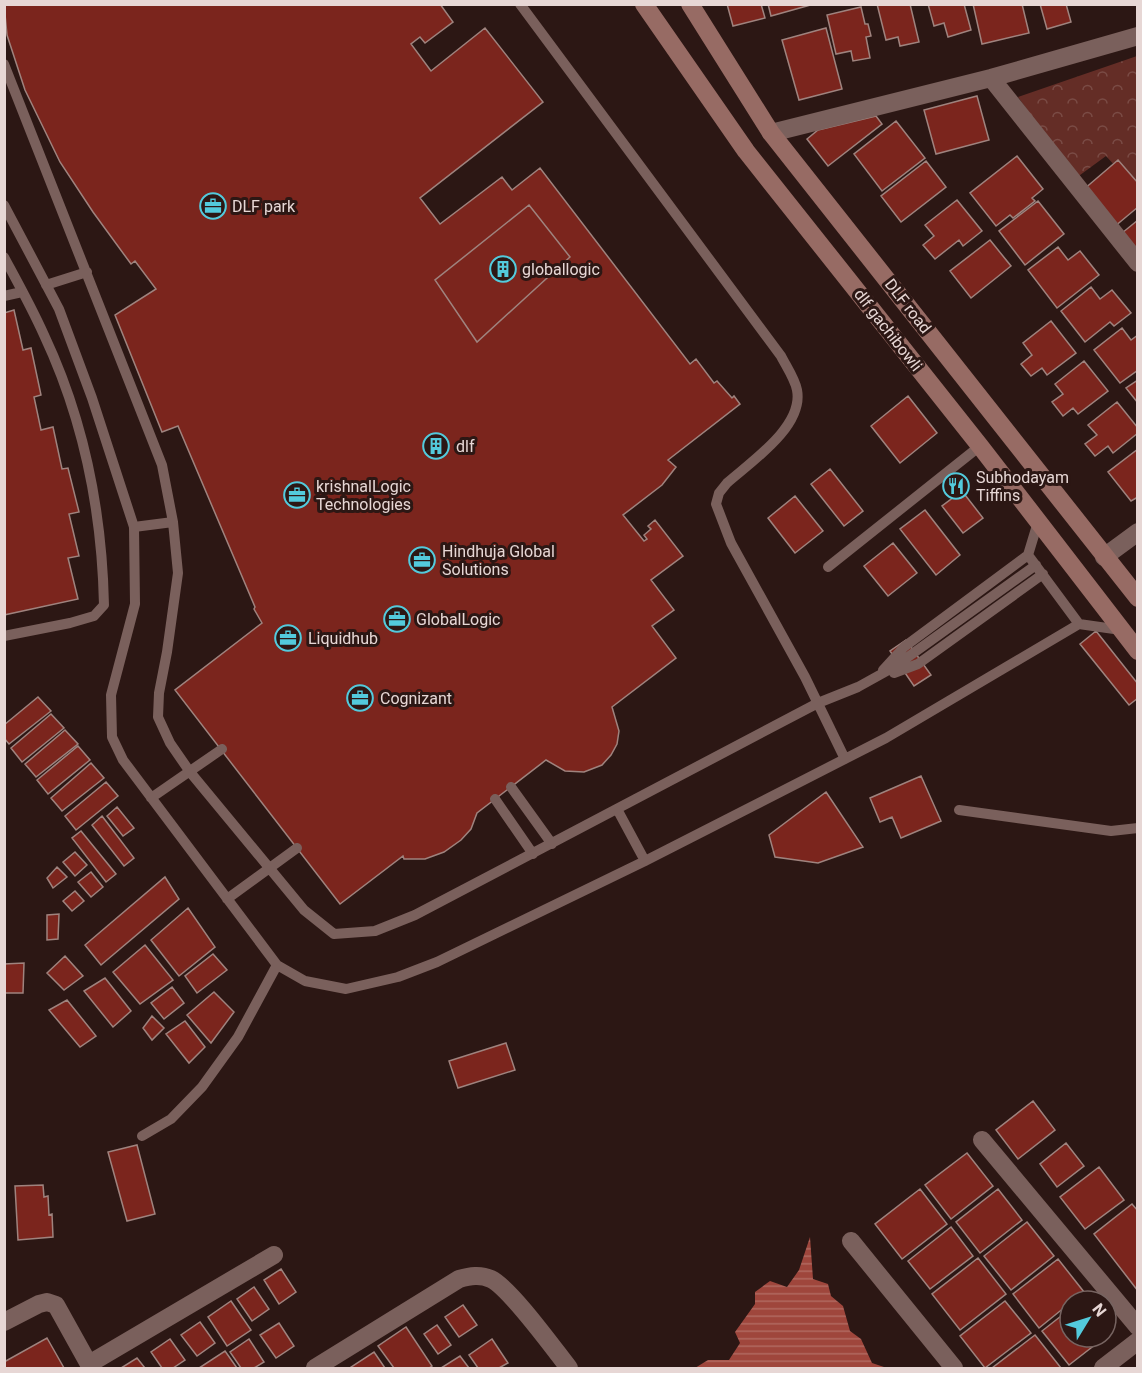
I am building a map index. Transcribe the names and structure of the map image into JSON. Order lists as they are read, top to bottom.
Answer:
{
  "streets": {
    "main road": ["DLF road", "dlf gachibowli"]
  },
  "places": {
    "office": [
      "DLF park",
      "krishnalLogic Technologies",
      "Hindhuja Global Solutions",
      "GlobalLogic",
      "Liquidhub",
      "Cognizant"
    ],
    "building": ["globallogic", "dlf"],
    "restaurant": ["Subhodayam Tiffins"]
  },
  "north": "top right"
}
